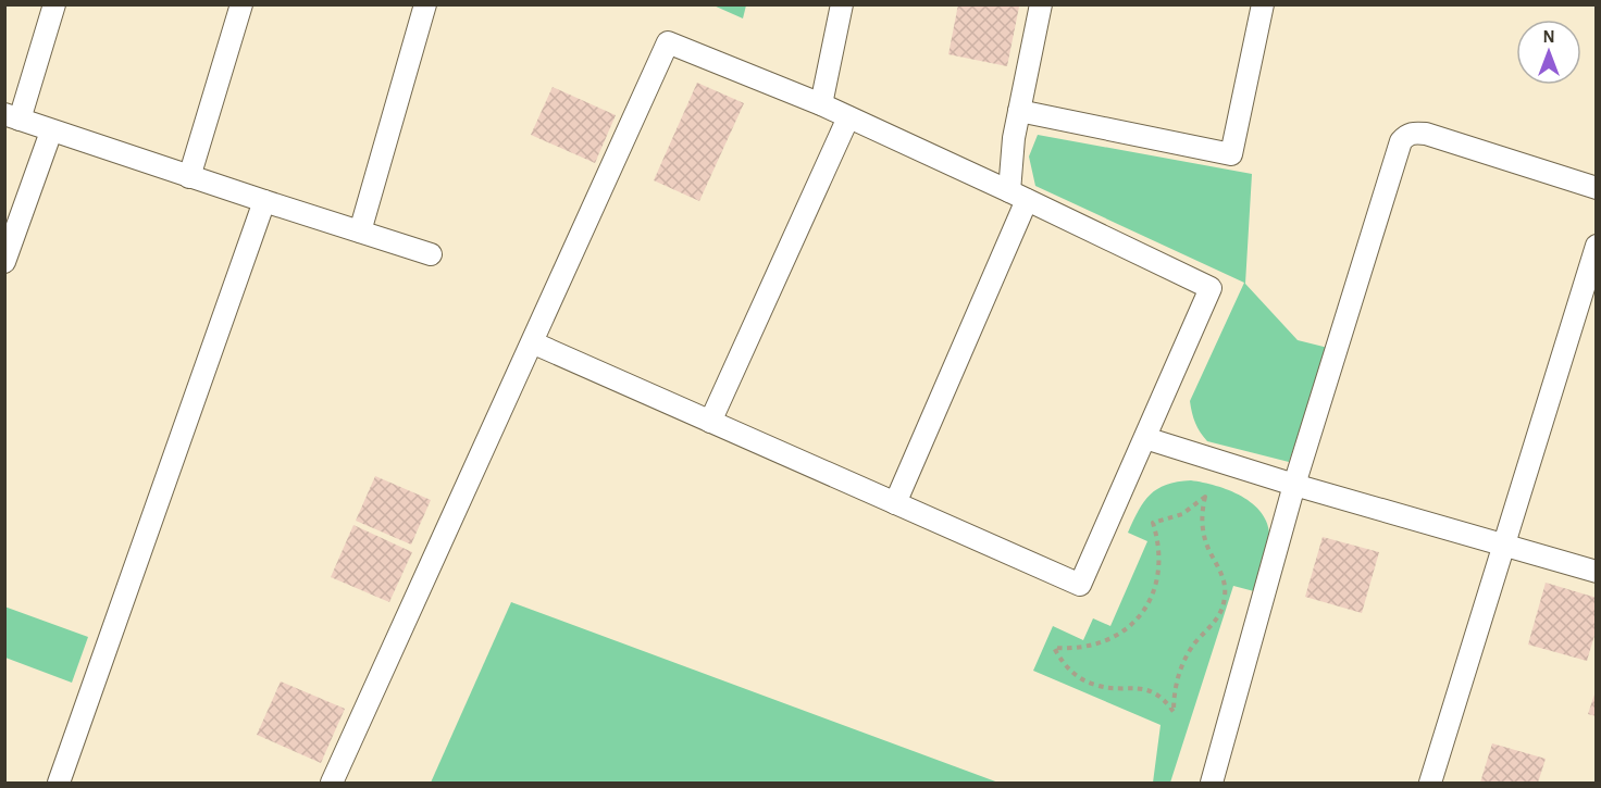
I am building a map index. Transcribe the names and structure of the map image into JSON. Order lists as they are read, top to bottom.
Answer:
{
  "north": "top"
}
